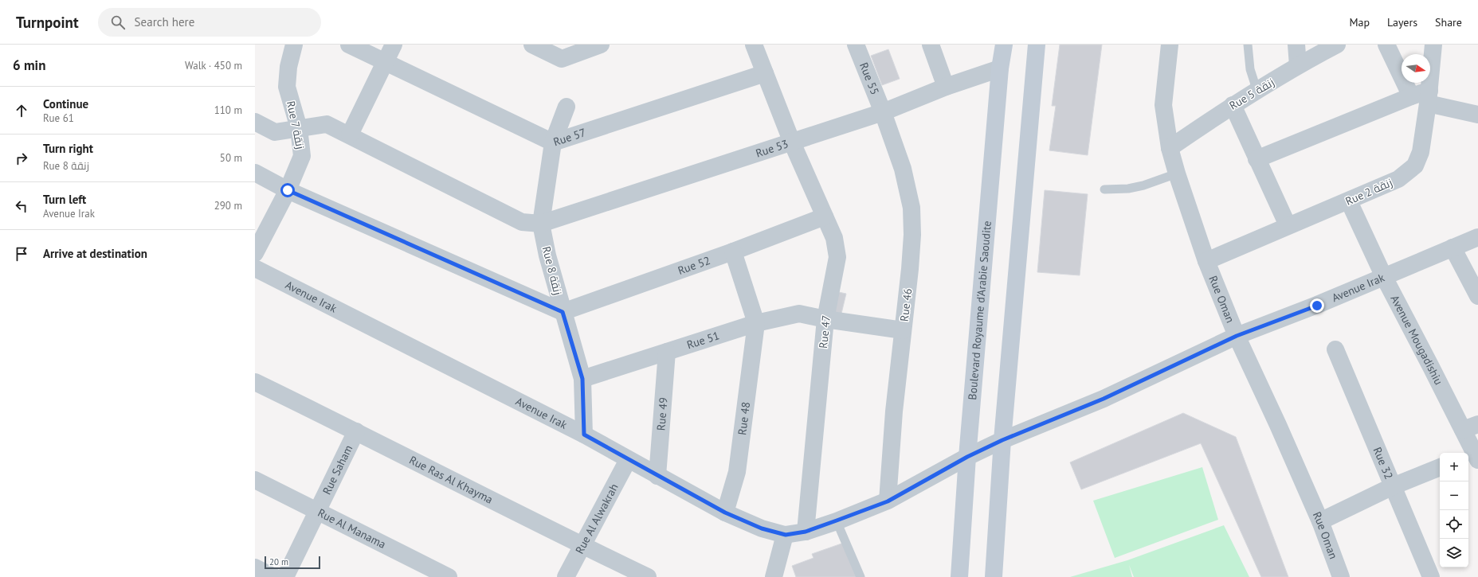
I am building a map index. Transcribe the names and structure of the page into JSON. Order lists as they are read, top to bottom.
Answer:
{
  "streets": {
    "main road": ["Boulevard Royaume d'Arabie Saoudite"],
    "street": [
      "Rue 55",
      "Rue 5 زنقة",
      "Rue 7 زنقة",
      "Rue 57",
      "Rue 53",
      "Rue 2 زنقة",
      "Rue 52",
      "Rue 8 زنقة",
      "Avenue Irak",
      "Rue Oman",
      "Rue 46",
      "Rue 47",
      "Rue 51",
      "Avenue Mougadishiu",
      "Rue 49",
      "Rue 48",
      "Rue 32",
      "Rue Saham",
      "Rue Ras Al Khayma",
      "Rue Al Alwakrah",
      "Rue Al Manama"
    ]
  },
  "crossings": [
    ["Rue 55", "Rue 53"],
    ["Rue 55", "Rue 46"],
    ["Rue 5 زنقة", "Rue Oman"],
    ["Rue 57", "Rue 8 زنقة"],
    ["Rue 57", "Rue 47"],
    ["Rue 53", "Rue 8 زنقة"],
    ["Rue 53", "Rue 46"],
    ["Rue 53", "Boulevard Royaume d'Arabie Saoudite"],
    ["Rue 53", "Rue 47"],
    ["Rue 2 زنقة", "Rue Oman"],
    ["Rue 2 زنقة", "Avenue Mougadishiu"],
    ["Rue 52", "Rue 8 زنقة"],
    ["Rue 52", "Rue 47"],
    ["Rue 8 زنقة", "Avenue Irak"],
    ["Rue 8 زنقة", "Rue 51"],
    ["Avenue Irak", "Rue Oman"],
    ["Avenue Irak", "Rue 46"],
    ["Avenue Irak", "Boulevard Royaume d'Arabie Saoudite"],
    ["Avenue Irak", "Rue 47"],
    ["Avenue Irak", "Avenue Mougadishiu"],
    ["Avenue Irak", "Rue 49"],
    ["Avenue Irak", "Rue 48"],
    ["Avenue Irak", "Rue Al Alwakrah"],
    ["Rue 46", "Rue 51"],
    ["Rue 47", "Rue 51"],
    ["Rue 51", "Rue 49"],
    ["Rue 51", "Rue 48"],
    ["Rue Saham", "Rue Ras Al Khayma"],
    ["Rue Saham", "Rue Al Manama"],
    ["Rue Ras Al Khayma", "Rue Al Alwakrah"]
  ],
  "scale_bar": "20 m",
  "north": "right",
  "page": {
    "header": "Turnpoint",
    "search": "Search here",
    "nav": ["Map", "Layers", "Share"],
    "heading": ["6 min", "Walk · 450 m"],
    "list": [
      ["Continue", "Rue 61", "110 m"],
      ["Turn right", "Rue 8 زنقة", "50 m"],
      ["Turn left", "Avenue Irak", "290 m"],
      "Arrive at destination"
    ],
    "map_buttons": ["+", "−"],
    "scale": "20 m"
  }
}
